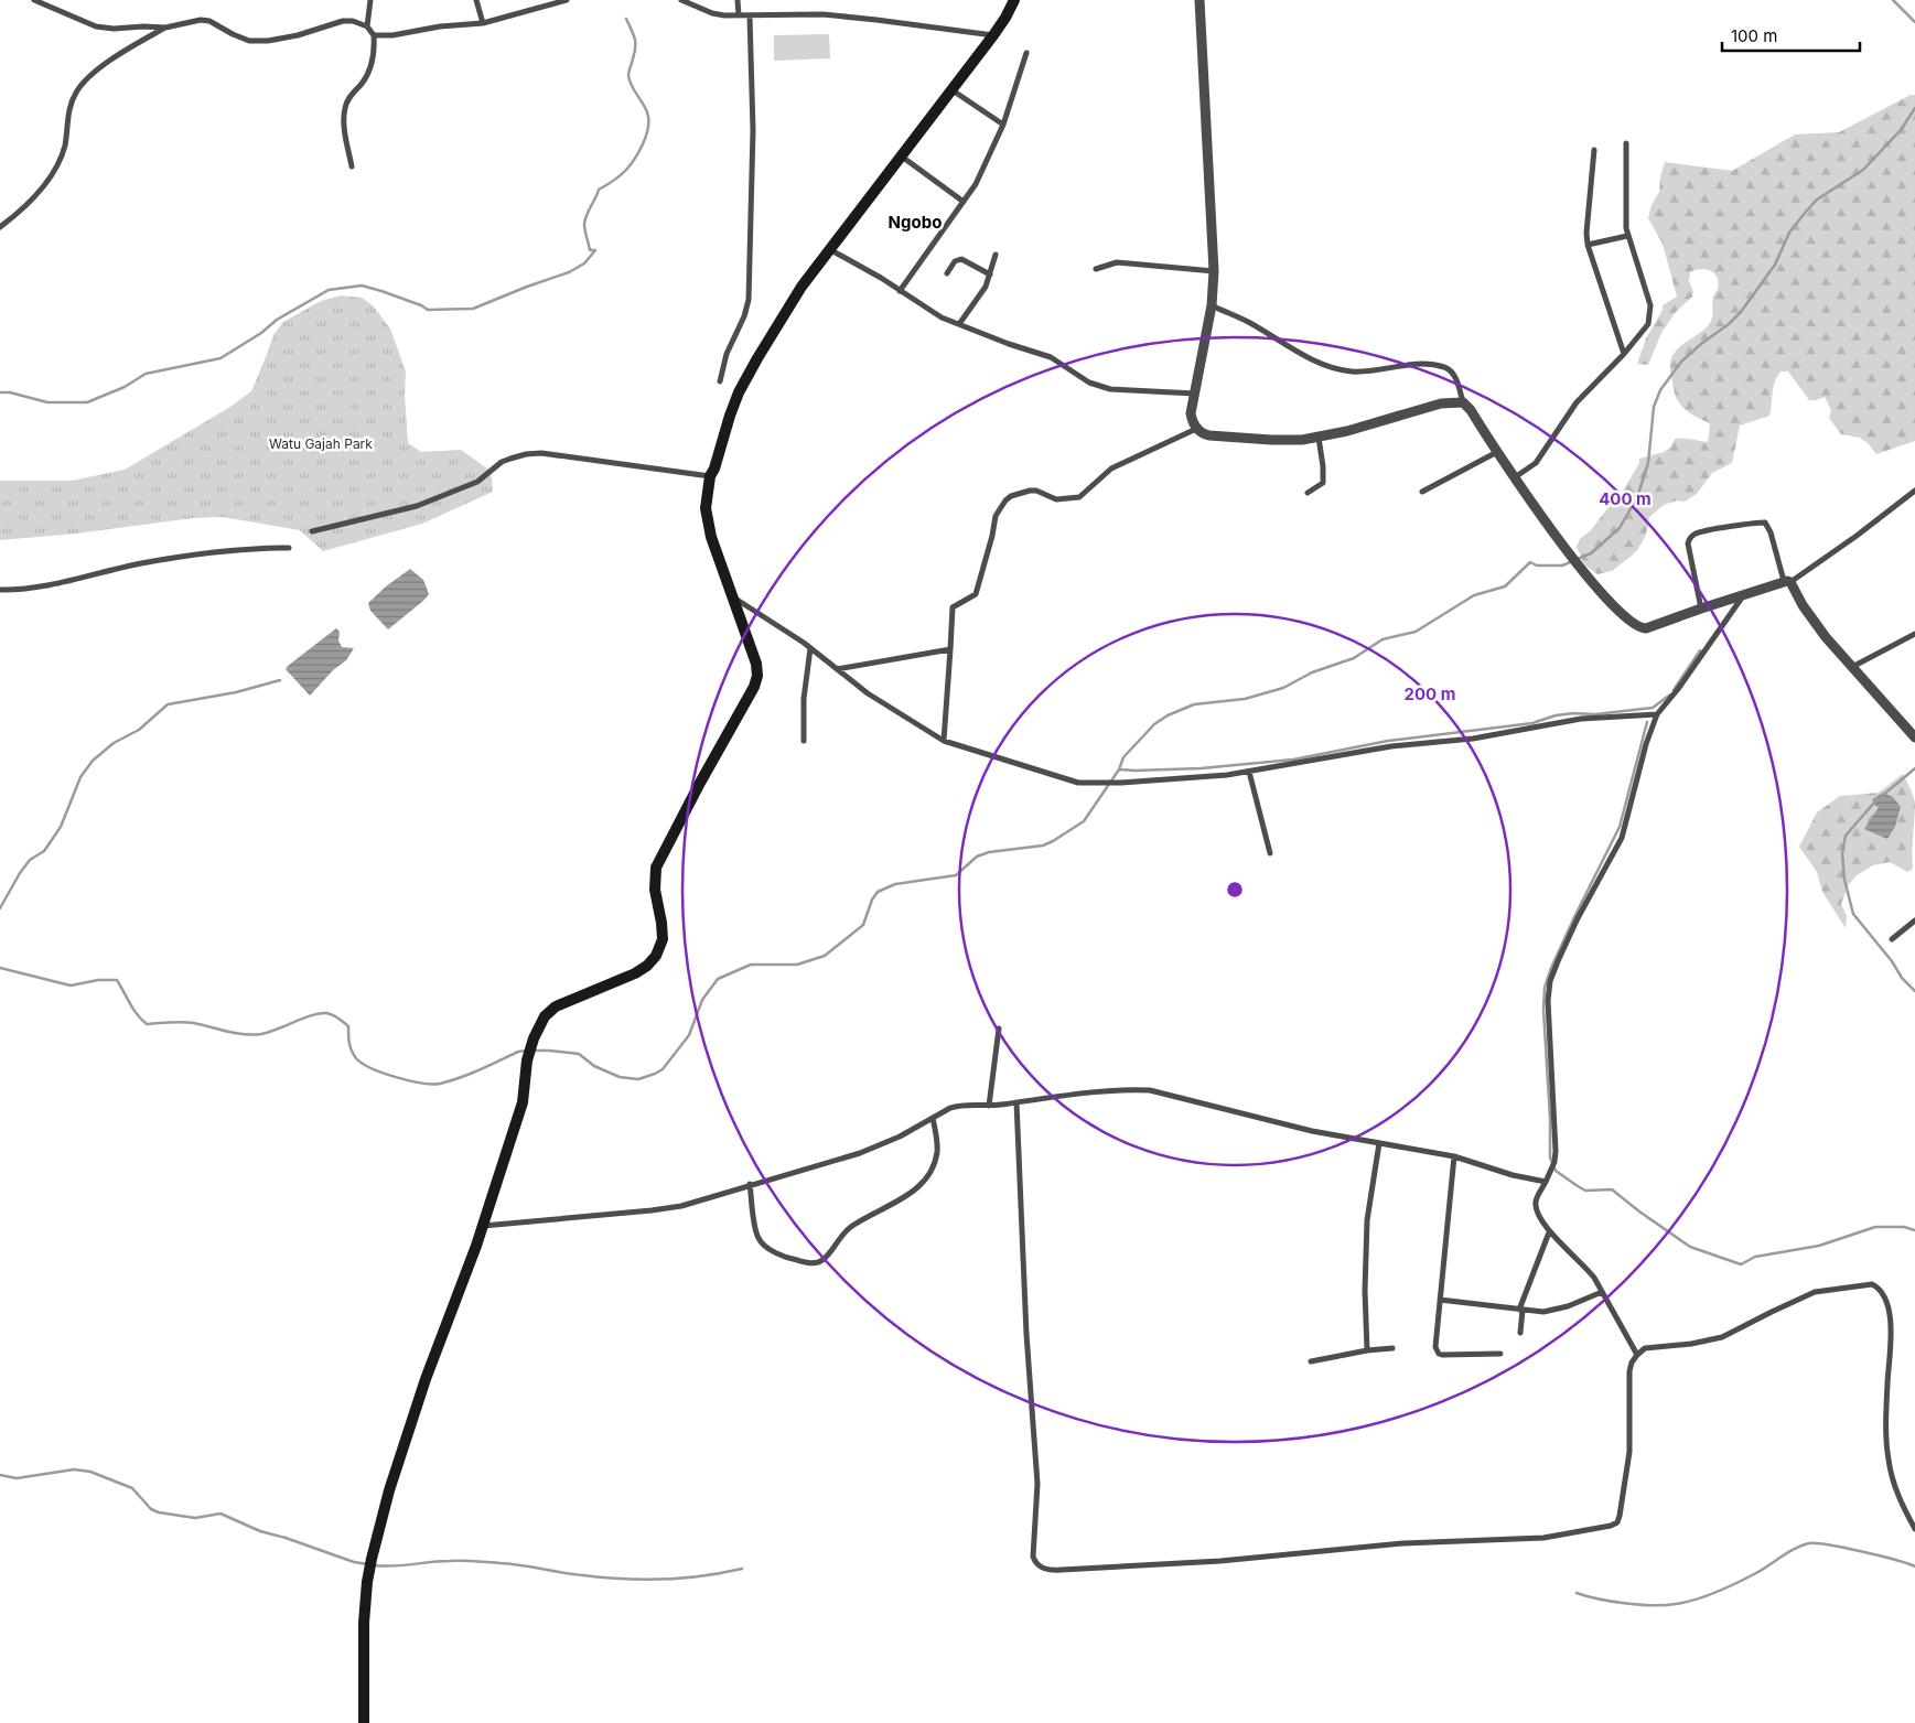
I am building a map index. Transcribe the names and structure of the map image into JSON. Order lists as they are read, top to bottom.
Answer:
{
  "districts": ["Ngobo"],
  "parks": ["Watu Gajah Park"],
  "scale_bar": "100 m",
  "rings": ["400 m", "200 m"]
}
